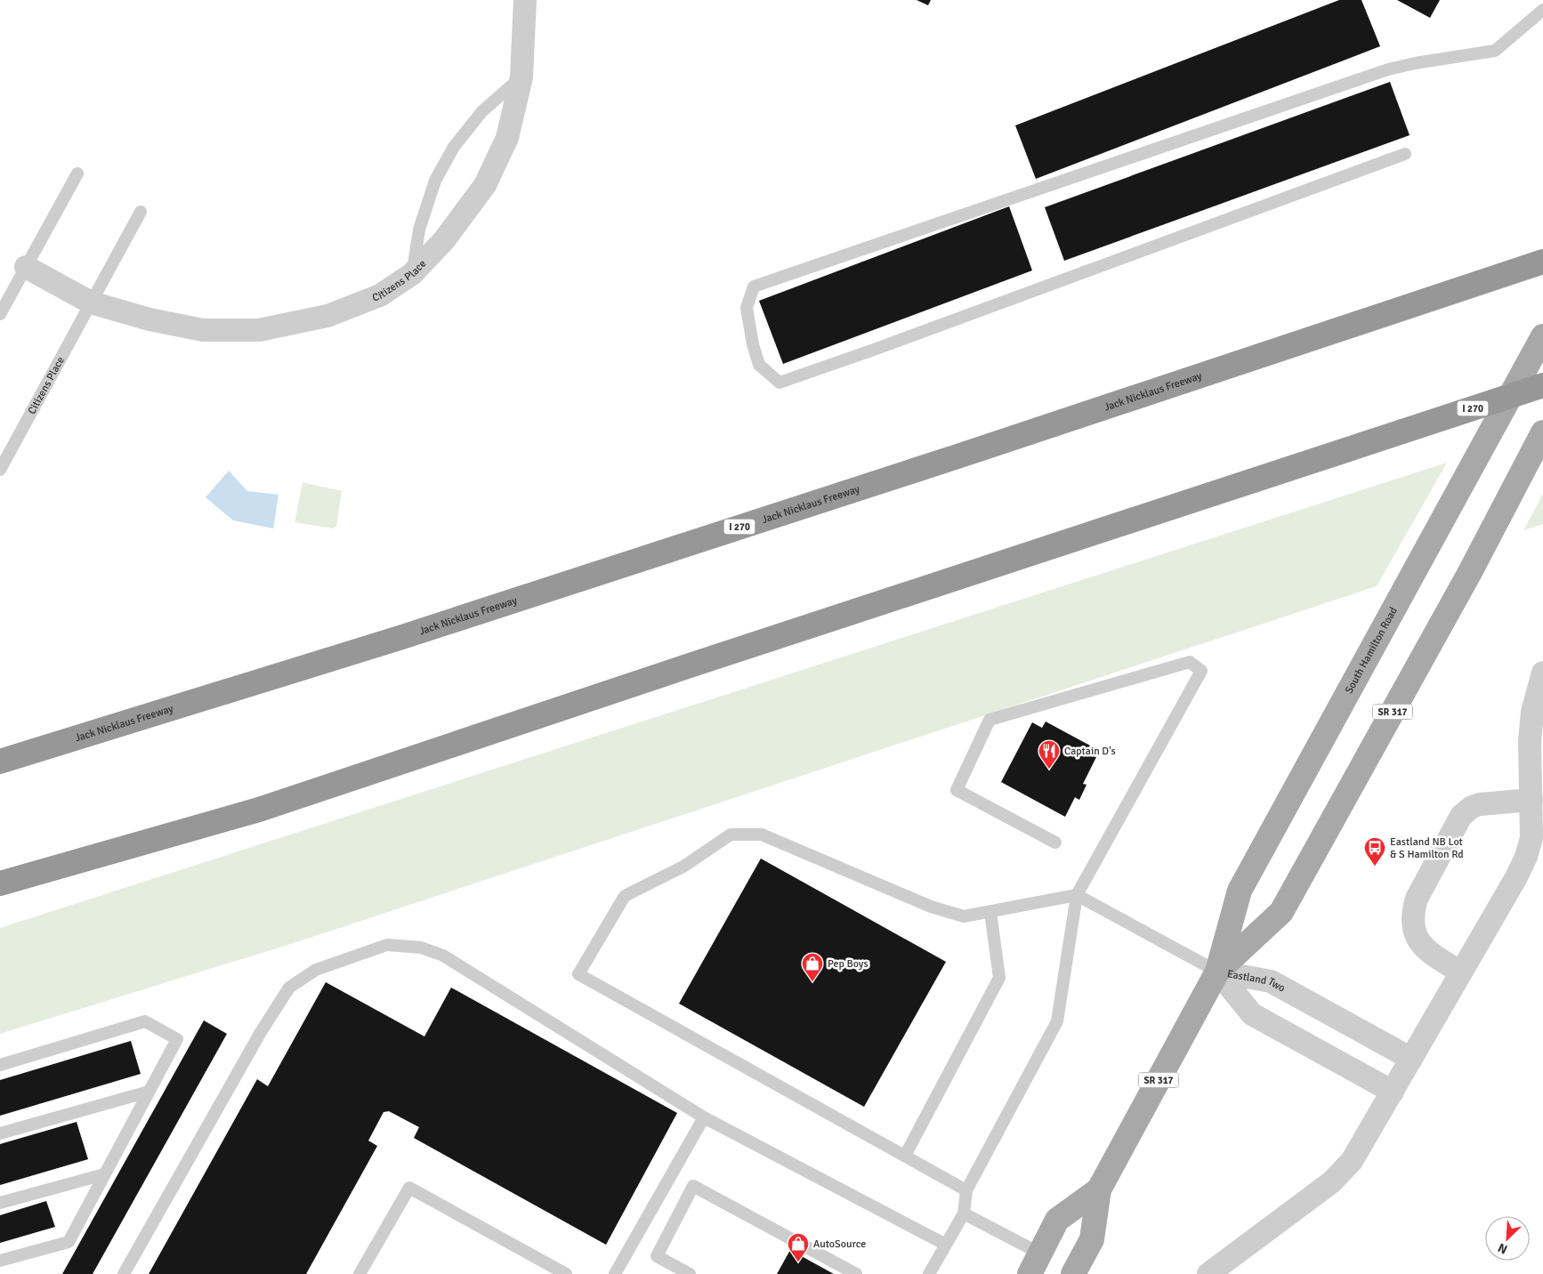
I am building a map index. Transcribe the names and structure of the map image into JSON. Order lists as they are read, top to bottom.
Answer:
{
  "streets": {
    "highway": ["Jack Nicklaus Freeway", "I 270"],
    "main road": ["South Hamilton Road", "SR 317"],
    "street": ["Citizens Place", "Eastland Two"]
  },
  "crossings": [
    ["South Hamilton Road", "Eastland Two"]
  ],
  "places": {
    "restaurant": ["Captain D's"],
    "bus stop": ["Eastland NB Lot & S Hamilton Rd"],
    "shop": ["Pep Boys", "AutoSource"]
  },
  "north": "bottom left"
}
